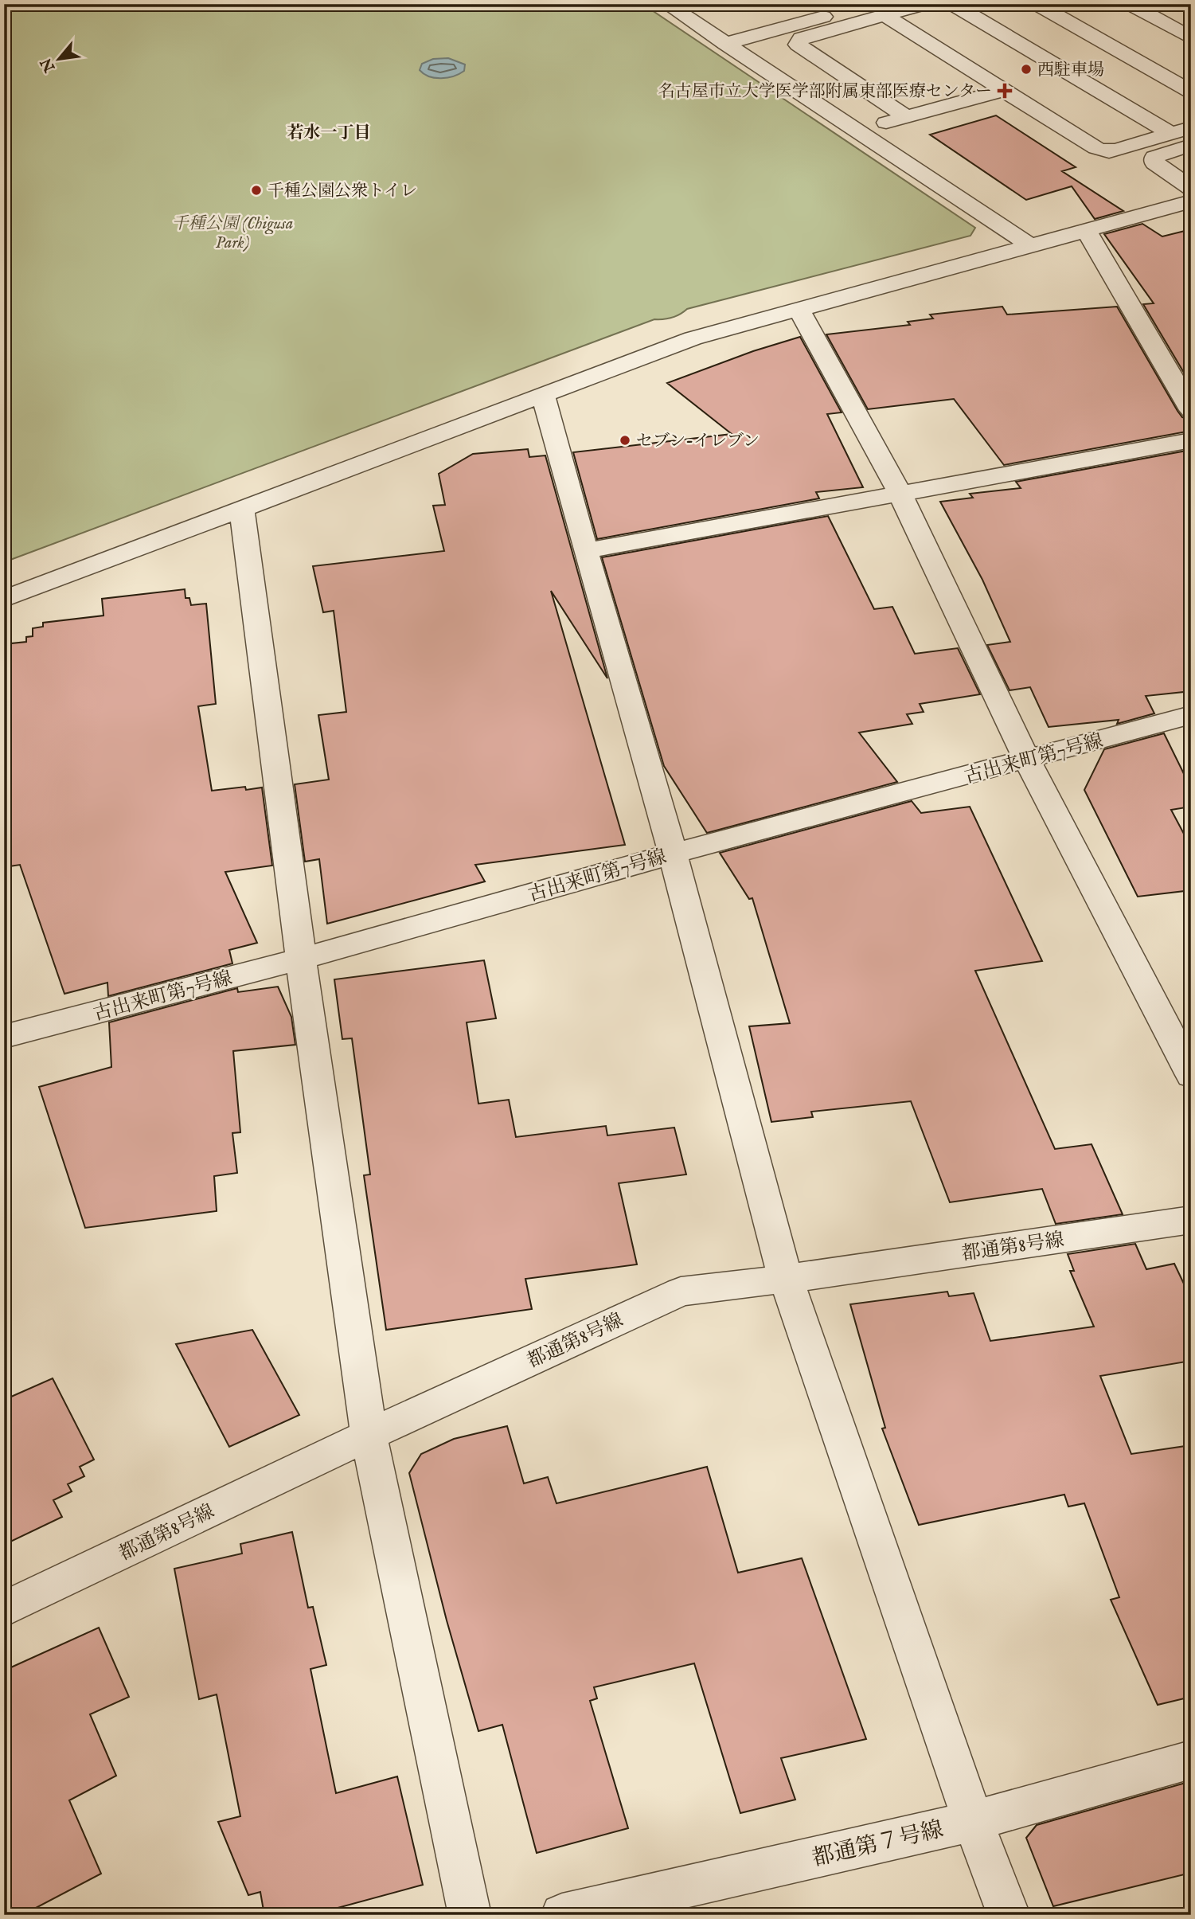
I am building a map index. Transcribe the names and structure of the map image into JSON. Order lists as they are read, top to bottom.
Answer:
{
  "streets": {
    "street": ["古出来町第7号線", "都通第8号線", "都通第７号線"]
  },
  "districts": ["若水一丁目"],
  "parks": ["千種公園 (Chigusa Park)"],
  "places": {
    "other": ["西駐車場", "千種公園公衆トイレ", "セブン-イレブン"],
    "health": ["名古屋市立大学医学部附属東部医療センター"]
  },
  "north": "bottom left"
}
